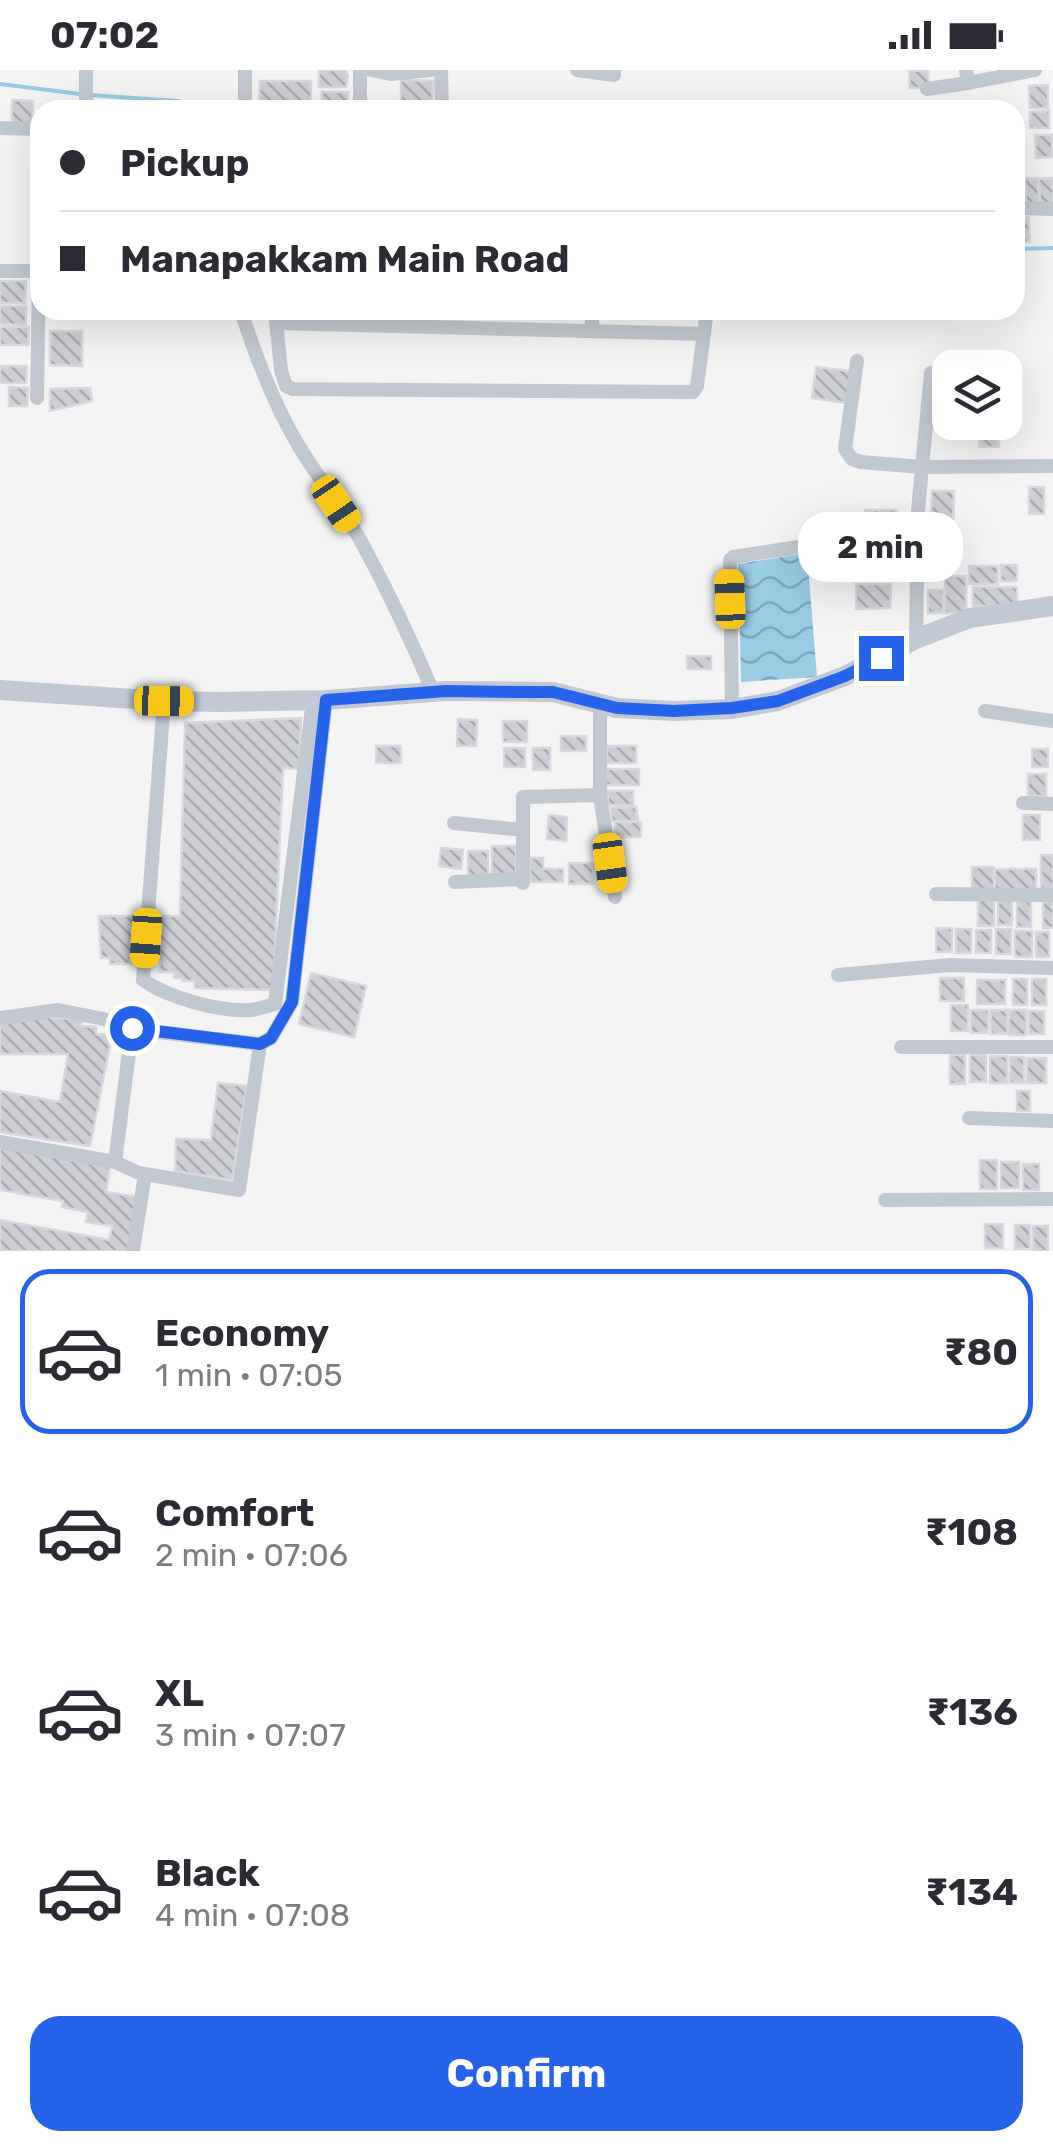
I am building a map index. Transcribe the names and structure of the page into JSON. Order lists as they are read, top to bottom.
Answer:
{
  "page": {
    "status": "07:02",
    "banner": ["Pickup", "Manapakkam Main Road"],
    "bubble": "2 min",
    "list": [
      {
        "name": "Economy",
        "note": "1 min · 07:05",
        "value": "₹80"
      },
      {
        "name": "Comfort",
        "note": "2 min · 07:06",
        "value": "₹108"
      },
      {
        "name": "XL",
        "note": "3 min · 07:07",
        "value": "₹136"
      },
      {
        "name": "Black",
        "note": "4 min · 07:08",
        "value": "₹134"
      }
    ],
    "buttons": "Confirm"
  }
}
